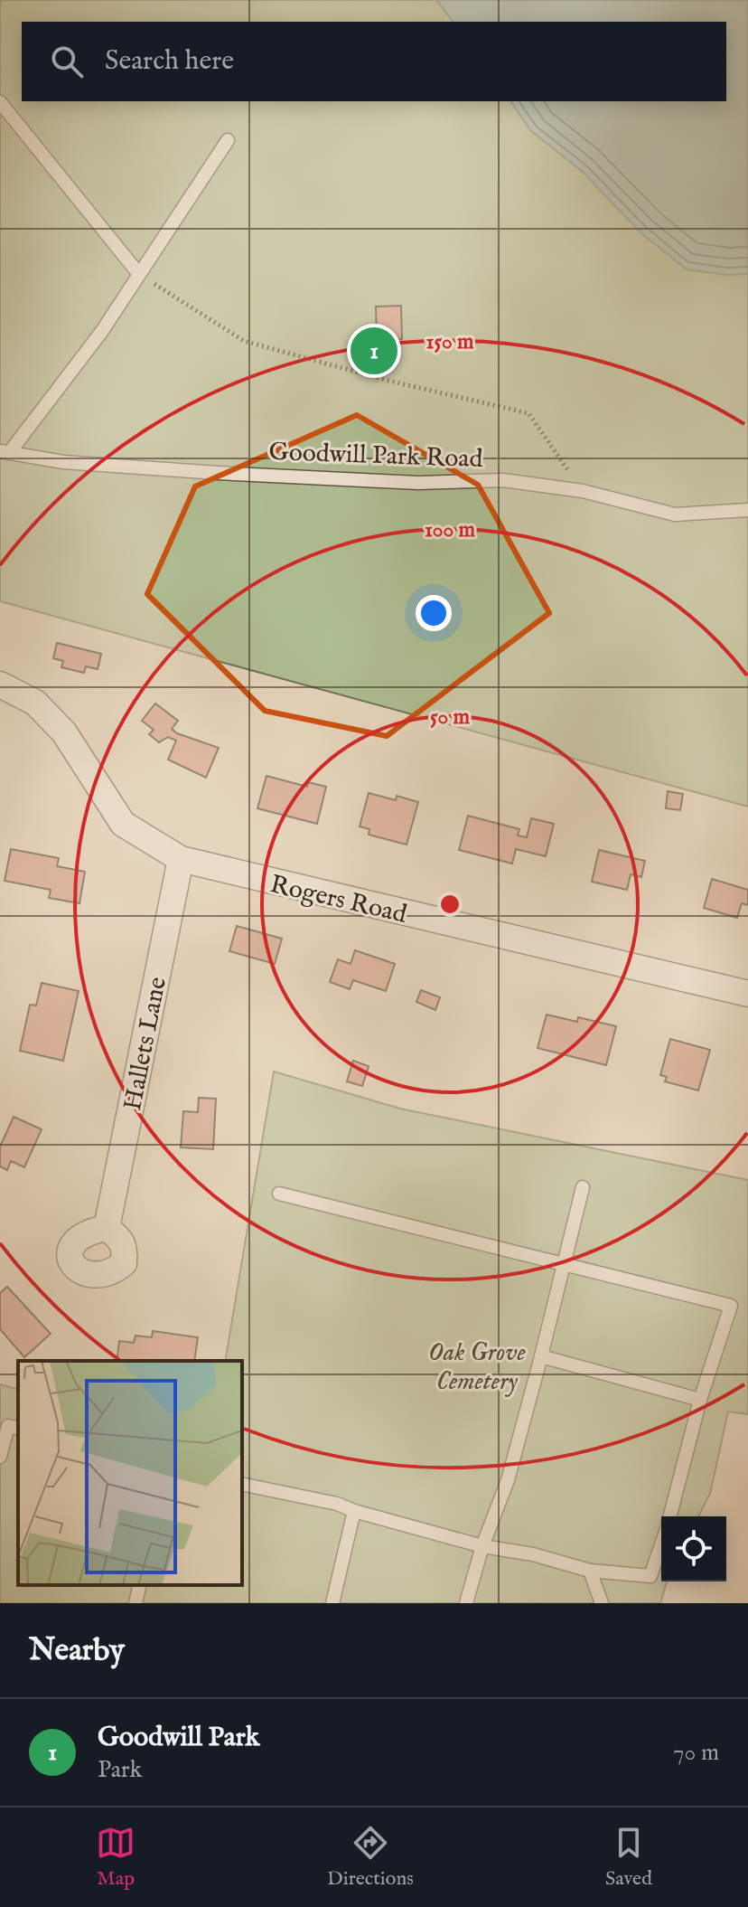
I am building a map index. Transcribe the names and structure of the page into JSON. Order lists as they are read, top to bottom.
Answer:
{
  "streets": {
    "street": ["Rogers Road", "Hallets Lane"],
    "lane": ["Goodwill Park Road"]
  },
  "crossings": [
    ["Rogers Road", "Hallets Lane"]
  ],
  "parks": ["Oak Grove Cemetery"],
  "page": {
    "search": "Search here",
    "pins": "1",
    "heading": "Nearby",
    "list": [
      {
        "mark": "1",
        "name": "Goodwill Park",
        "note": "Park",
        "value": "70 m"
      }
    ],
    "nav": ["Map", "Directions", "Saved"]
  },
  "rings": ["150 m", "100 m", "50 m"]
}
